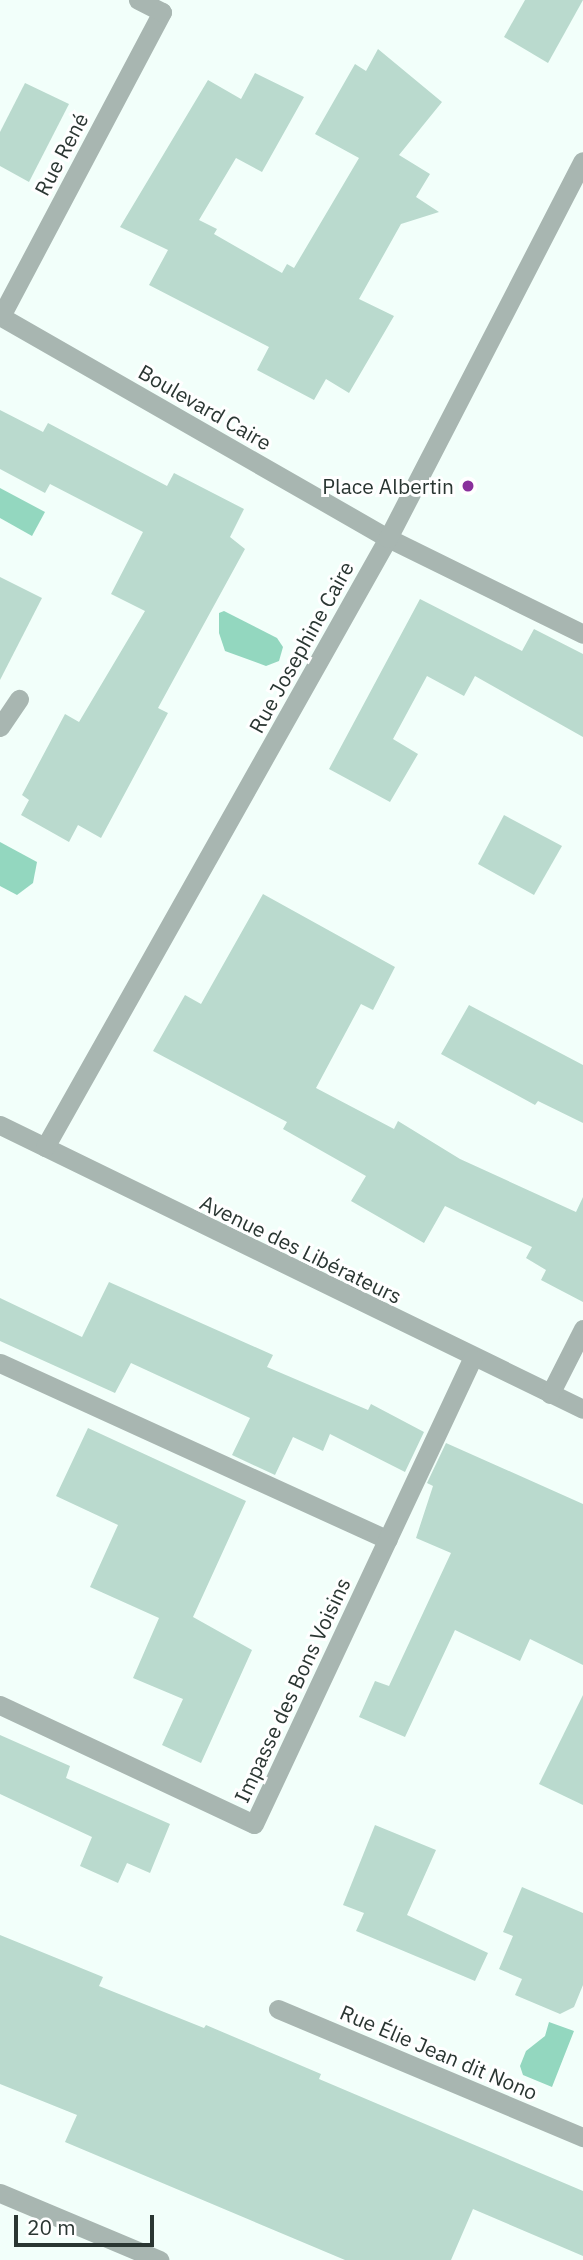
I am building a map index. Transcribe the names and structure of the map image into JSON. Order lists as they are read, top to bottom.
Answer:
{
  "streets": {
    "street": [
      "Rue René",
      "Boulevard Caire",
      "Rue Josephine Caire",
      "Avenue des Libérateurs",
      "Impasse des Bons Voisins",
      "Rue Élie Jean dit Nono"
    ]
  },
  "crossings": [
    ["Rue René", "Boulevard Caire"],
    ["Boulevard Caire", "Rue Josephine Caire"],
    ["Rue Josephine Caire", "Avenue des Libérateurs"],
    ["Avenue des Libérateurs", "Impasse des Bons Voisins"]
  ],
  "places": ["Place Albertin"],
  "scale_bar": "20 m"
}
